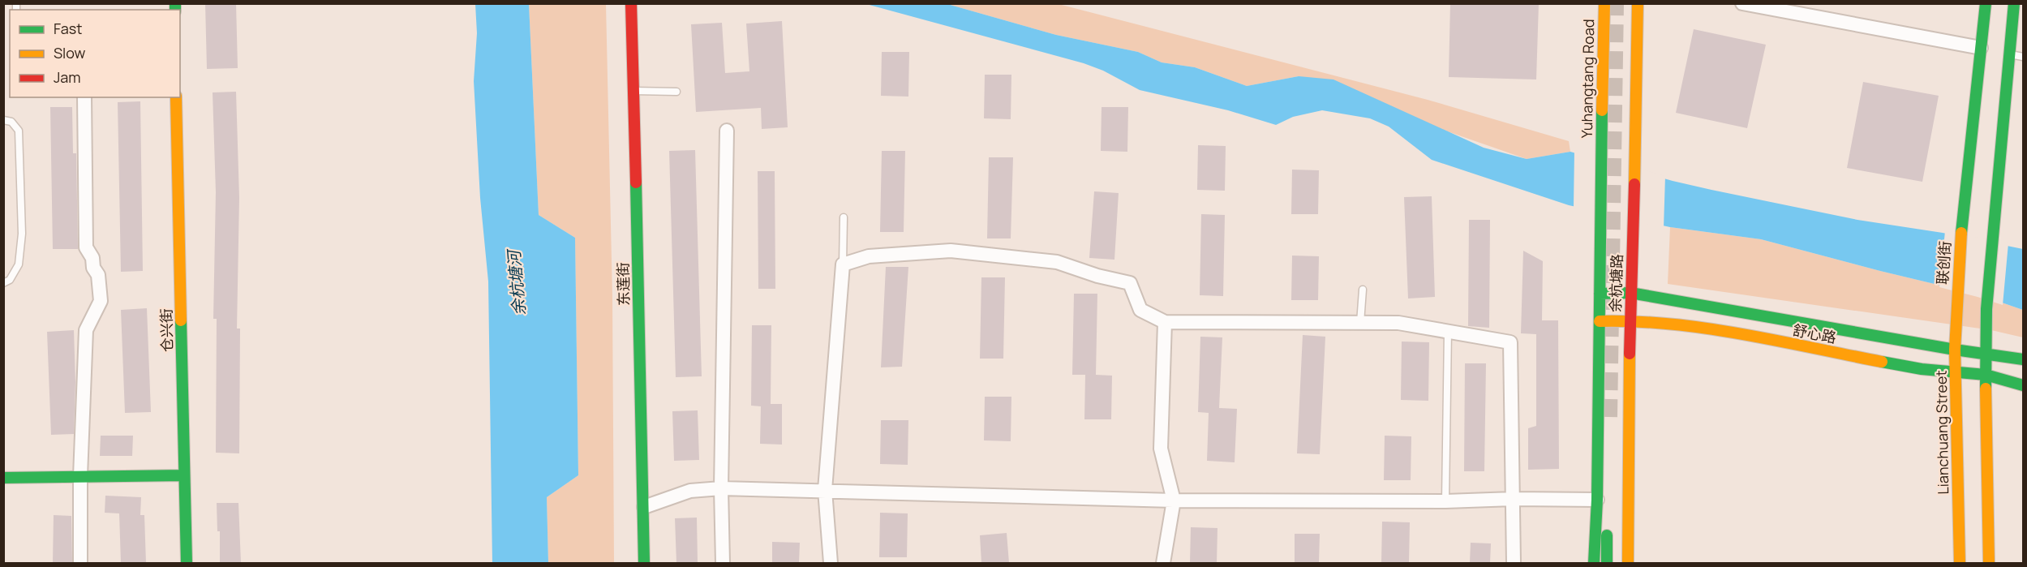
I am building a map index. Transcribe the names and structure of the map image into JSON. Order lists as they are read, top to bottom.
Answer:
{
  "streets": {
    "street": [
      "Yuhangtang Road",
      "联创街",
      "余杭塘路",
      "东莲街",
      "仓兴街",
      "舒心路",
      "Lianchuang Street"
    ]
  },
  "crossings": [
    ["Yuhangtang Road", "余杭塘路"],
    ["联创街", "Lianchuang Street"],
    ["余杭塘路", "舒心路"],
    ["舒心路", "Lianchuang Street"]
  ],
  "water": ["余杭塘河"],
  "legend": ["Fast", "Slow", "Jam"]
}
